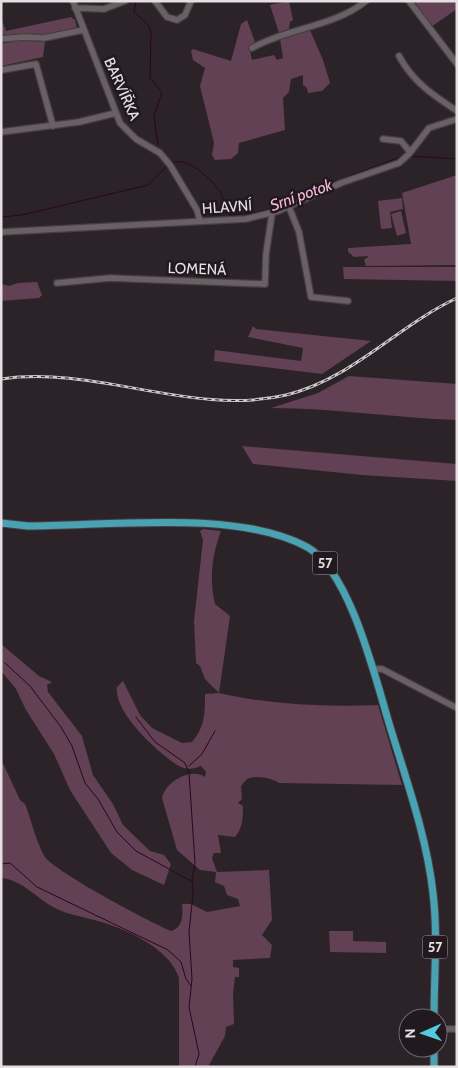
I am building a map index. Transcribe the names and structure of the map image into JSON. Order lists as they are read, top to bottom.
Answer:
{
  "streets": {
    "main road": ["57"],
    "street": ["BARVÍŘKA", "HLAVNÍ", "LOMENÁ"]
  },
  "crossings": [
    ["BARVÍŘKA", "HLAVNÍ"],
    ["HLAVNÍ", "LOMENÁ"]
  ],
  "water": ["Srní potok"],
  "north": "left"
}
